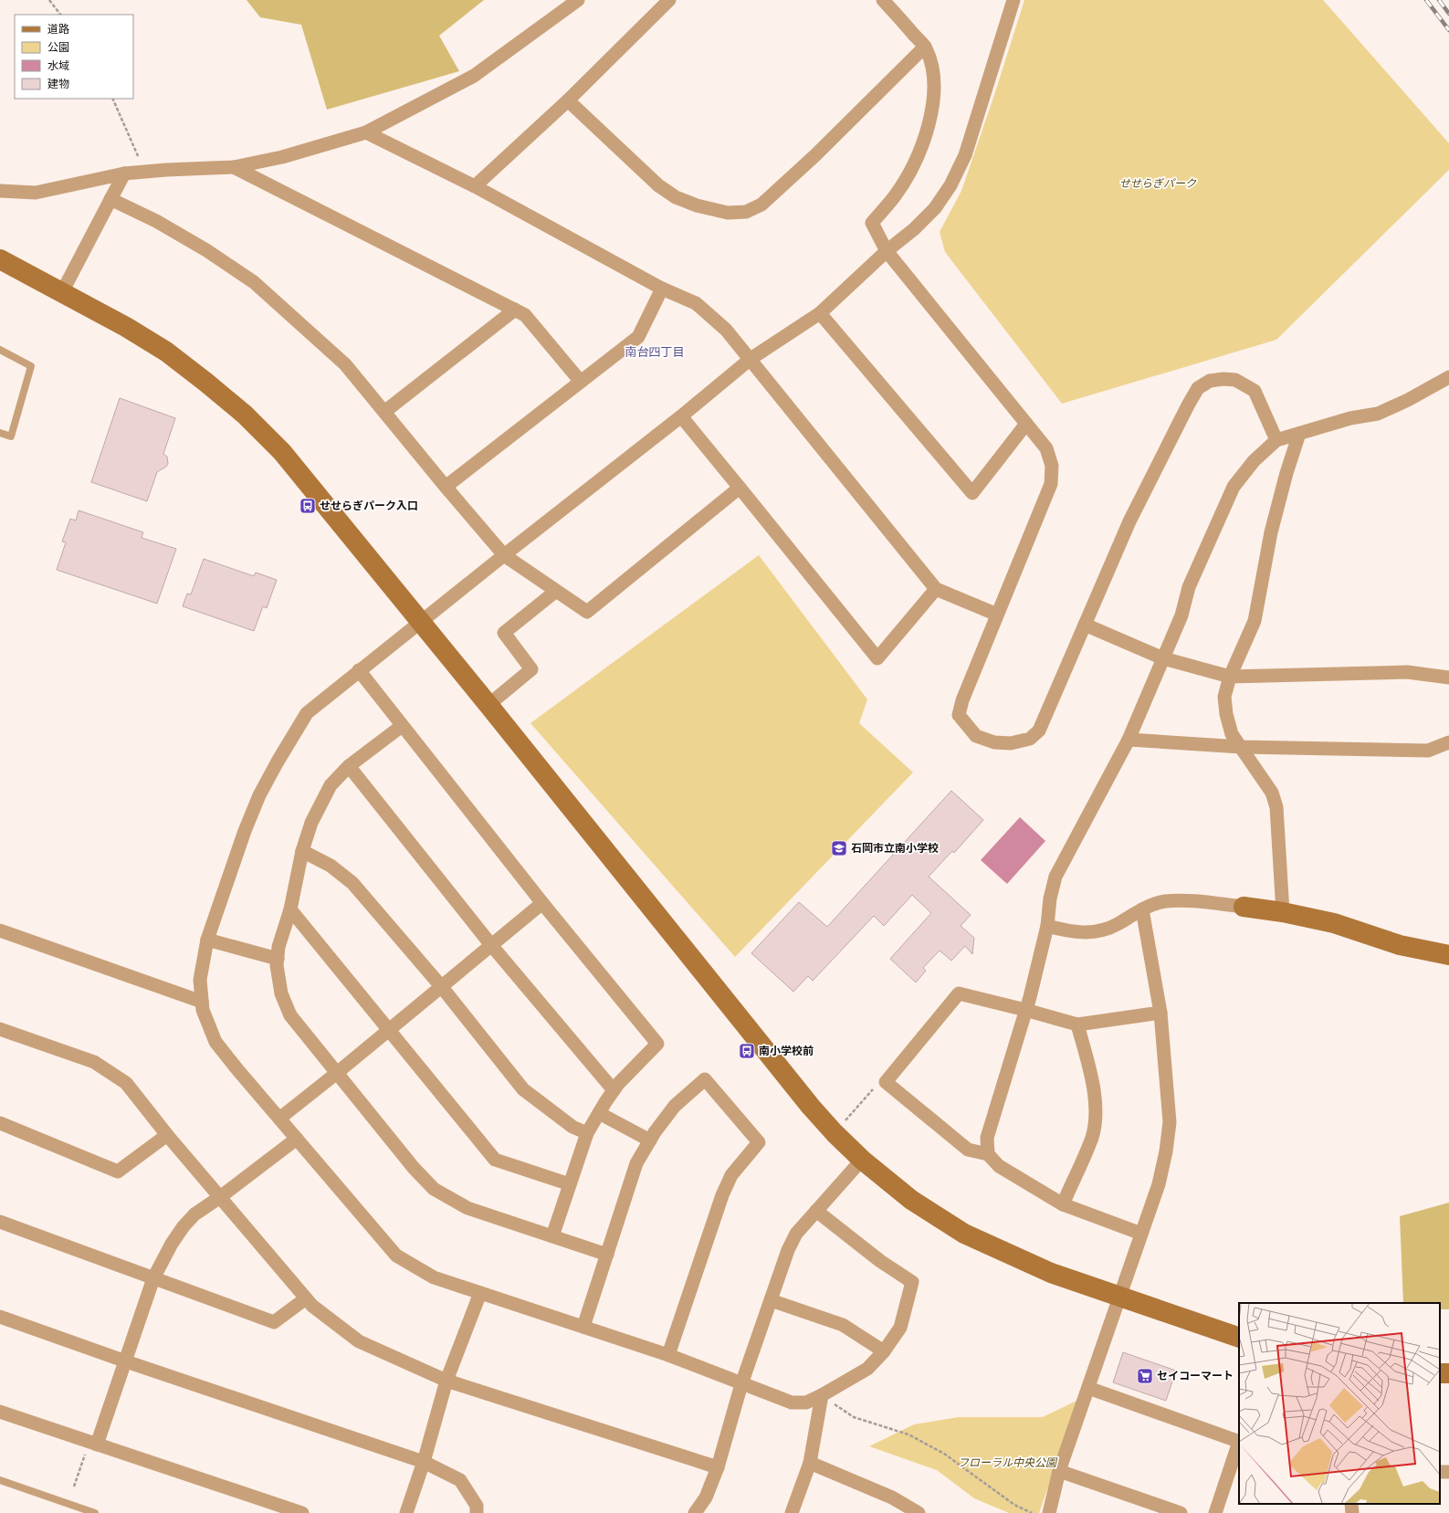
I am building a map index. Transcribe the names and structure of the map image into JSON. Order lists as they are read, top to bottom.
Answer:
{
  "districts": ["南台四丁目"],
  "parks": ["せせらぎパーク", "フローラル中央公園"],
  "places": {
    "bus stop": ["せせらぎパーク入口", "南小学校前"],
    "school or university": ["石岡市立南小学校"],
    "supermarket": ["セイコーマート"]
  },
  "legend": [
    "道路",
    "公園",
    "水域",
    "建物"
  ]
}
